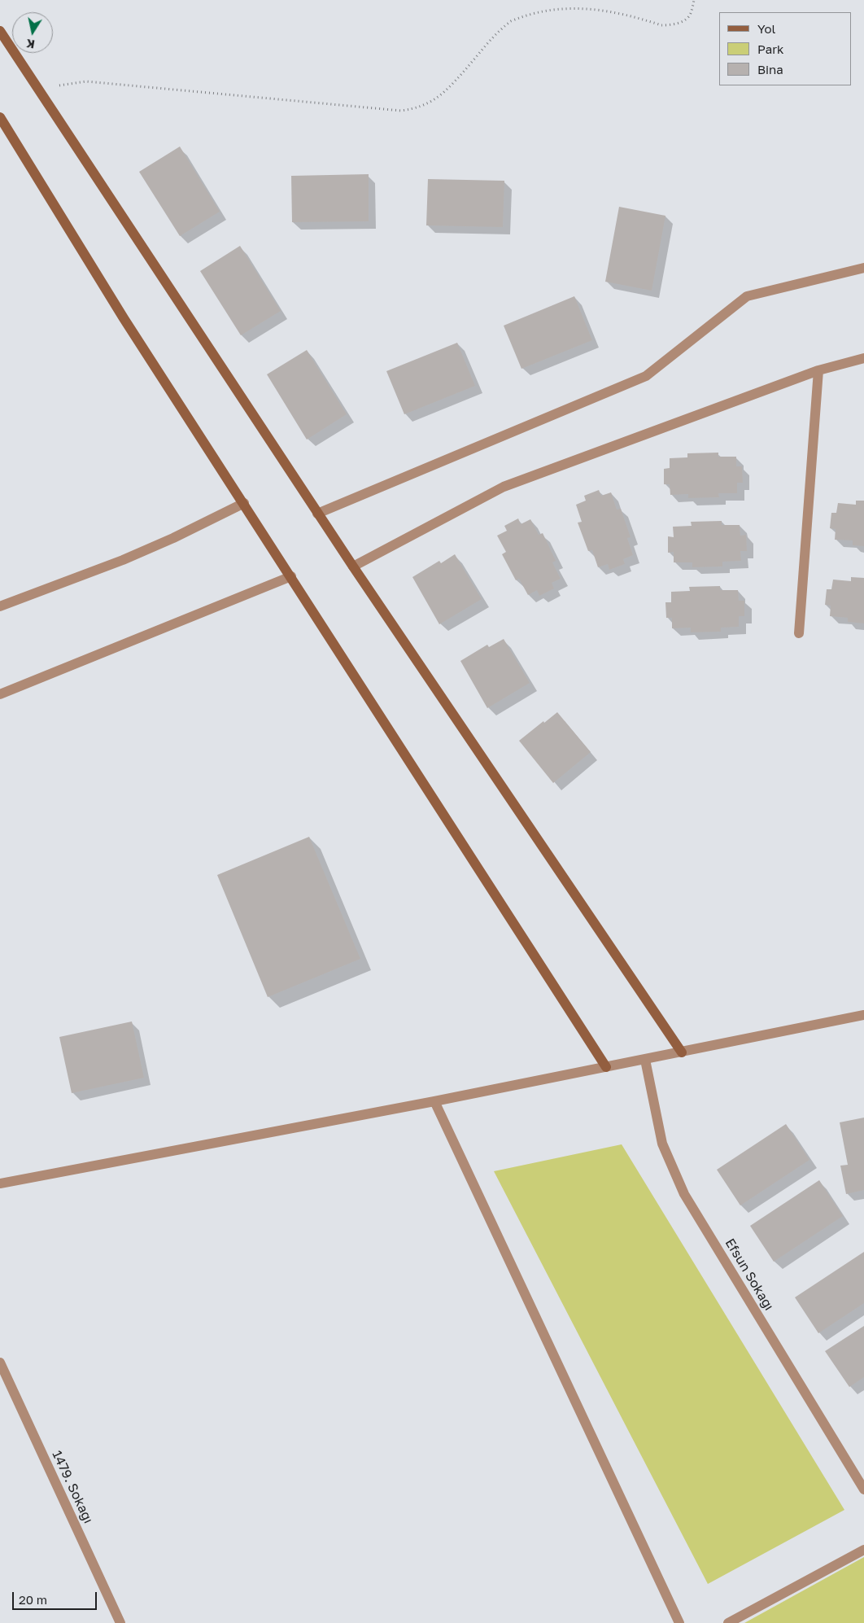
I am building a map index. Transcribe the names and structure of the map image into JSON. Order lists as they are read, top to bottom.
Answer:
{
  "streets": {
    "street": ["Efsun Sokağı", "1479. Sokağı"]
  },
  "legend": ["Yol", "Park", "Bina"],
  "scale_bar": "20 m",
  "north": "bottom"
}
